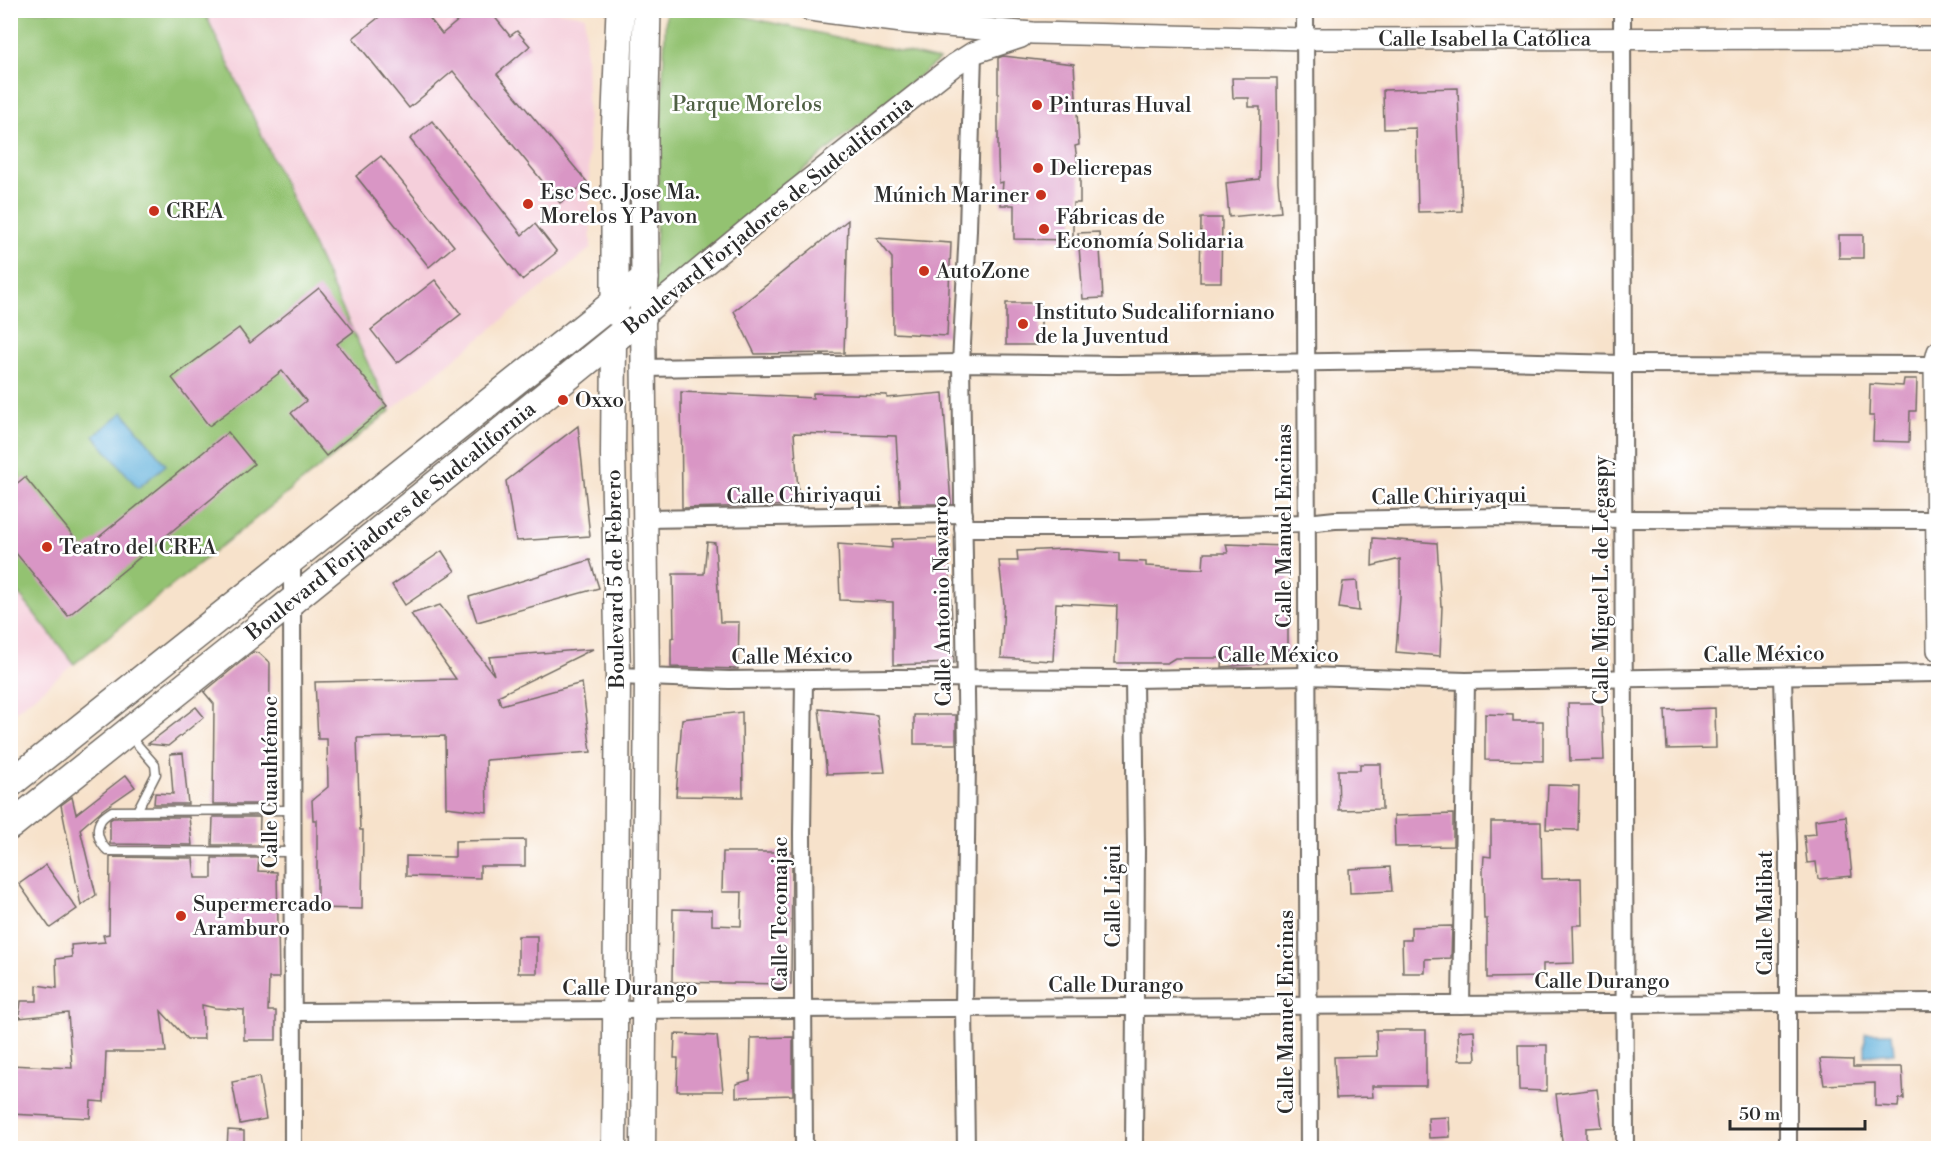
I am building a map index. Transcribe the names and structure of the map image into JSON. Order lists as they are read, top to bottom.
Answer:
{
  "streets": {
    "main road": ["Boulevard Forjadores de Sudcalifornia", "Boulevard 5 de Febrero"],
    "street": [
      "Calle Isabel la Católica",
      "Calle Chiriyaqui",
      "Calle Manuel Encinas",
      "Calle Miguel L. de Legaspy",
      "Calle Antonio Navarro",
      "Calle México",
      "Calle Cuauhtémoc",
      "Calle Ligui",
      "Calle Malibat",
      "Calle Tecomajac",
      "Calle Durango"
    ]
  },
  "crossings": [
    ["Calle Isabel la Católica", "Boulevard Forjadores de Sudcalifornia"],
    ["Calle Isabel la Católica", "Calle Manuel Encinas"],
    ["Calle Isabel la Católica", "Calle Miguel L. de Legaspy"],
    ["Boulevard Forjadores de Sudcalifornia", "Boulevard 5 de Febrero"],
    ["Boulevard Forjadores de Sudcalifornia", "Calle Antonio Navarro"],
    ["Boulevard Forjadores de Sudcalifornia", "Calle Cuauhtémoc"],
    ["Calle Chiriyaqui", "Calle Manuel Encinas"],
    ["Calle Chiriyaqui", "Boulevard 5 de Febrero"],
    ["Calle Chiriyaqui", "Calle Miguel L. de Legaspy"],
    ["Calle Chiriyaqui", "Calle Antonio Navarro"],
    ["Calle Manuel Encinas", "Calle México"],
    ["Calle Manuel Encinas", "Calle Durango"],
    ["Boulevard 5 de Febrero", "Calle México"],
    ["Boulevard 5 de Febrero", "Calle Durango"],
    ["Calle Miguel L. de Legaspy", "Calle México"],
    ["Calle Miguel L. de Legaspy", "Calle Durango"],
    ["Calle Antonio Navarro", "Calle México"],
    ["Calle Antonio Navarro", "Calle Durango"],
    ["Calle México", "Calle Ligui"],
    ["Calle México", "Calle Malibat"],
    ["Calle México", "Calle Tecomajac"],
    ["Calle Cuauhtémoc", "Calle Durango"],
    ["Calle Ligui", "Calle Durango"],
    ["Calle Malibat", "Calle Durango"],
    ["Calle Tecomajac", "Calle Durango"]
  ],
  "parks": ["Parque Morelos"],
  "places": [
    "Pinturas Huval",
    "Delicrepas",
    "Múnich Mariner",
    "Esc Sec. Jose Ma. Morelos Y Pavon",
    "CREA",
    "Fábricas de Economía Solidaria",
    "AutoZone",
    "Instituto Sudcaliforniano de la Juventud",
    "Oxxo",
    "Teatro del CREA",
    "Supermercado Aramburo"
  ],
  "scale_bar": "50 m"
}
